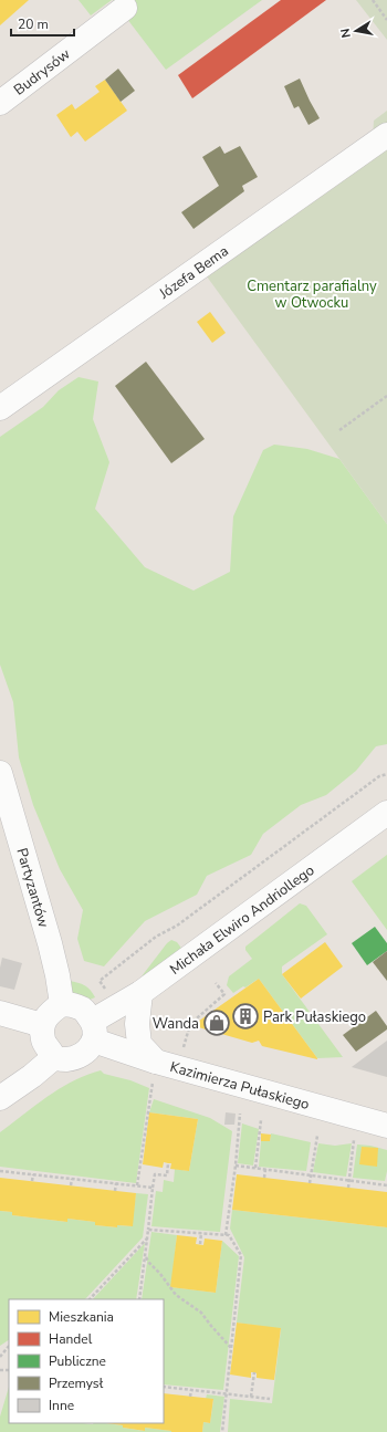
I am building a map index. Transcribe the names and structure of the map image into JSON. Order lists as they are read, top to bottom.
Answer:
{
  "streets": {
    "street": [
      "Budrysów",
      "Józefa Bema",
      "Partyzantów",
      "Michała Elwiro Andriollego",
      "Kazimierza Pułaskiego"
    ]
  },
  "crossings": [
    ["Partyzantów", "Michała Elwiro Andriollego"],
    ["Partyzantów", "Kazimierza Pułaskiego"],
    ["Michała Elwiro Andriollego", "Kazimierza Pułaskiego"]
  ],
  "parks": ["Cmentarz parafialny w Otwocku"],
  "places": {
    "building": ["Park Pułaskiego"],
    "shop": ["Wanda"]
  },
  "legend": [
    "Mieszkania",
    "Handel",
    "Publiczne",
    "Przemysł",
    "Inne"
  ],
  "scale_bar": "20 m",
  "north": "left"
}
